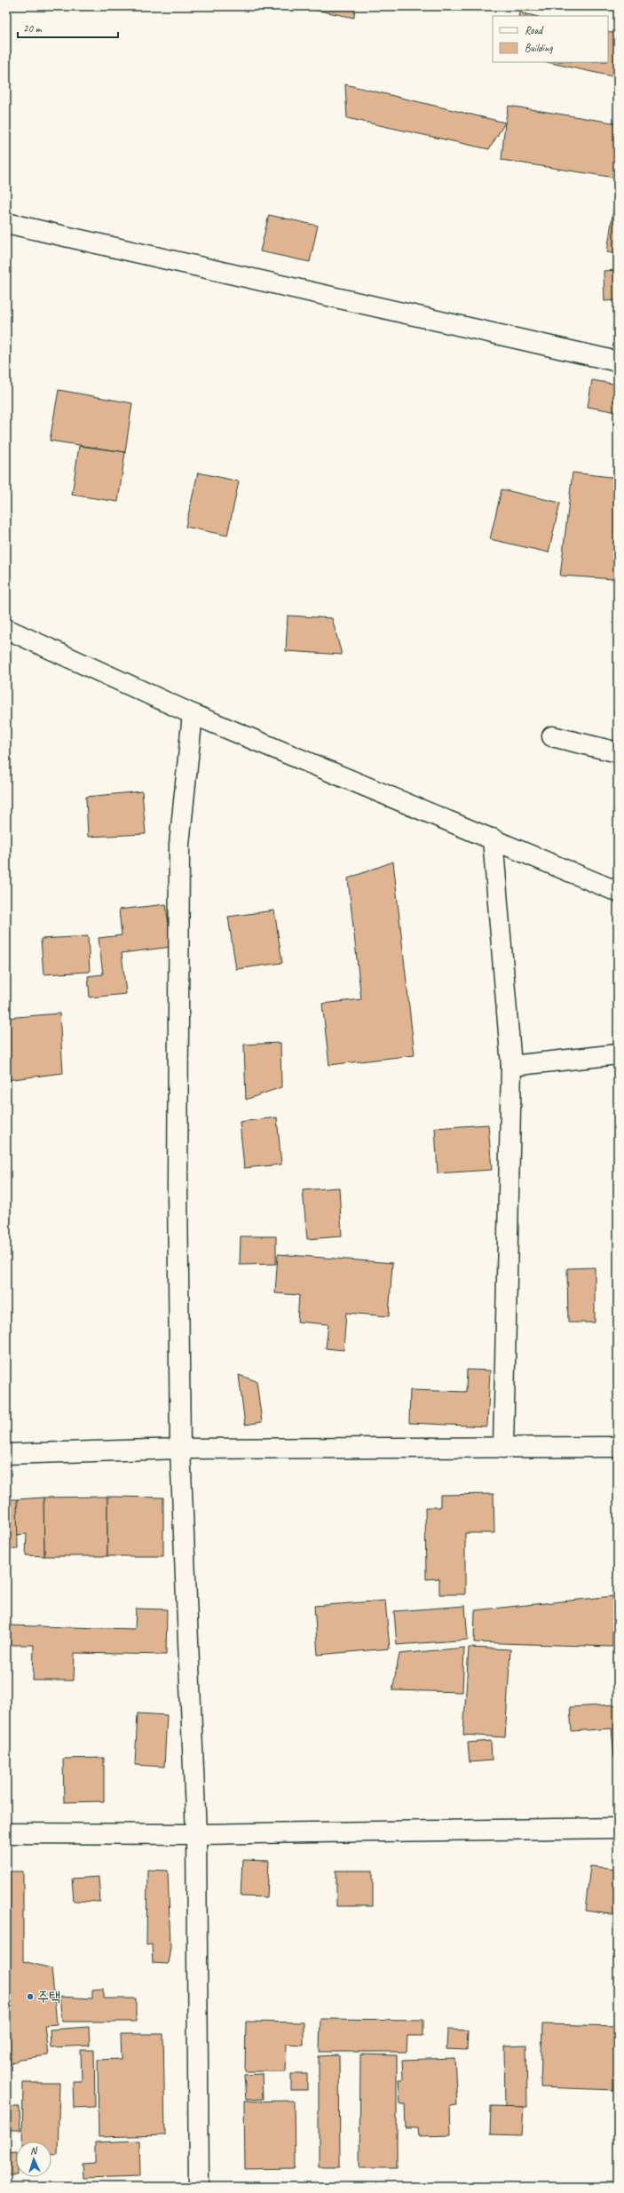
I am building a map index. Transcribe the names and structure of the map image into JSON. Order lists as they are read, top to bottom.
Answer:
{
  "places": ["주택"],
  "legend": ["Road", "Building"],
  "scale_bar": "20 m",
  "north": "top"
}
